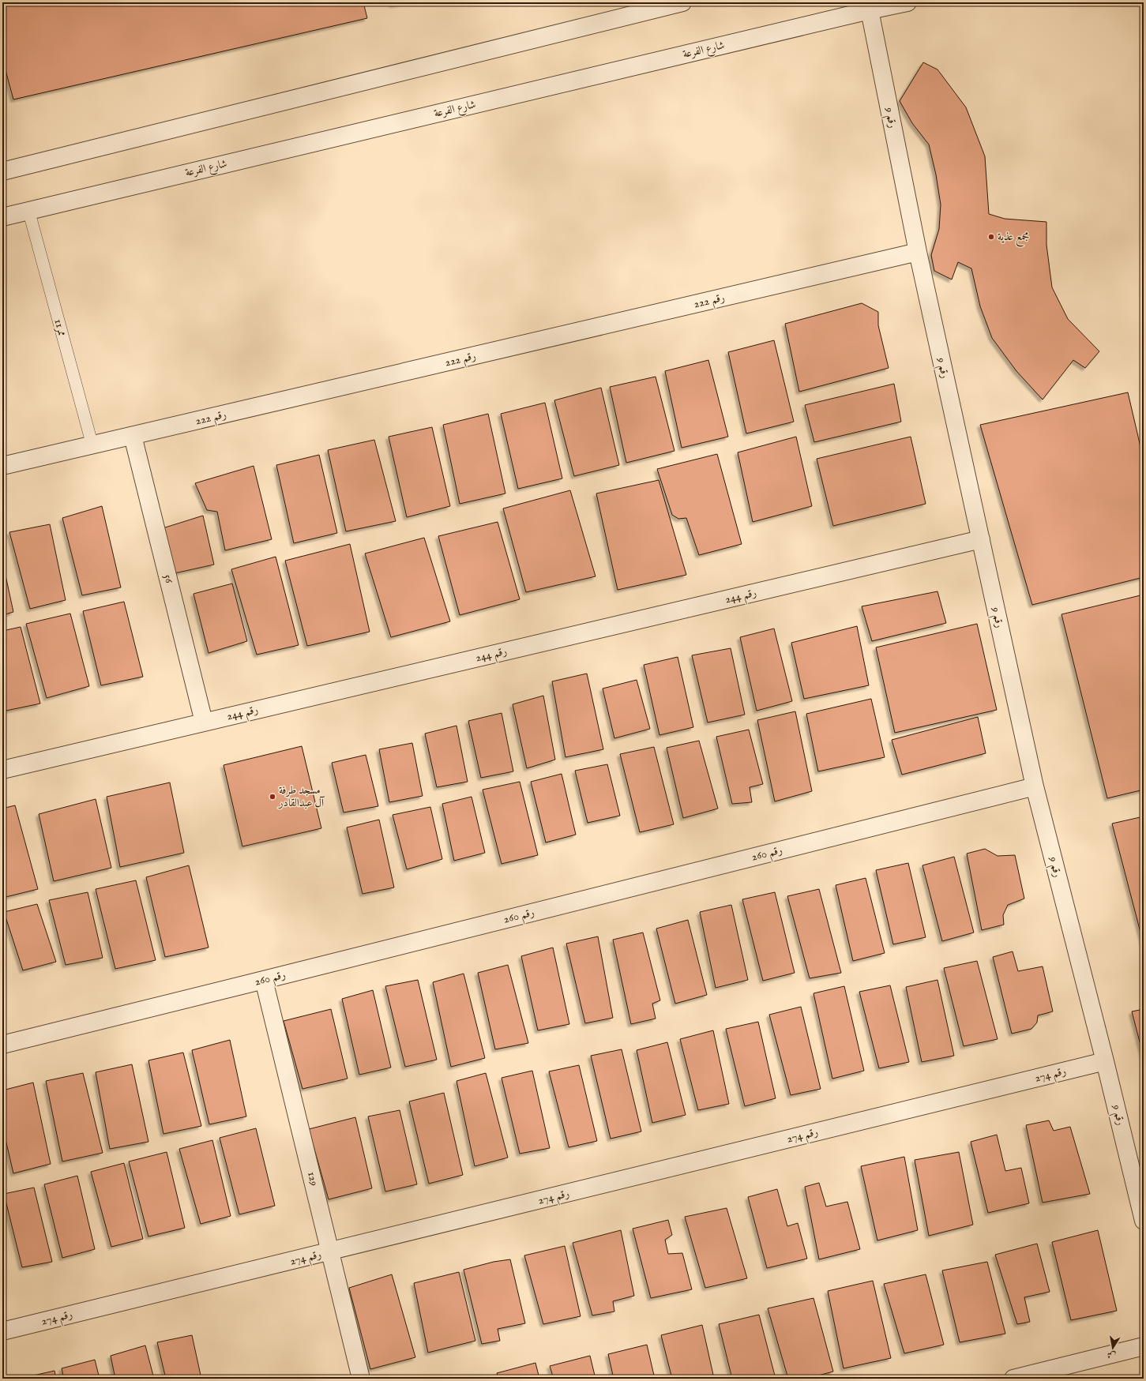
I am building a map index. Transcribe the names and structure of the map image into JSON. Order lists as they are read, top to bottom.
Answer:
{
  "streets": {
    "street": [
      "شارع الفرعة",
      "رقم 9",
      "رقم 222",
      "56",
      "رقم 244",
      "رقم 260",
      "رقم 274",
      "129"
    ],
    "lane": ["ممر11"]
  },
  "crossings": [
    ["شارع الفرعة", "رقم 9"],
    ["شارع الفرعة", "ممر11"],
    ["رقم 9", "رقم 222"],
    ["رقم 9", "رقم 244"],
    ["رقم 9", "رقم 260"],
    ["رقم 9", "رقم 274"],
    ["رقم 222", "ممر11"],
    ["رقم 222", "56"],
    ["56", "رقم 244"],
    ["رقم 260", "129"],
    ["رقم 274", "129"]
  ],
  "places": ["مجمع عذية", "مسجد طرفة آل عبدالقادر"],
  "north": "bottom"
}
